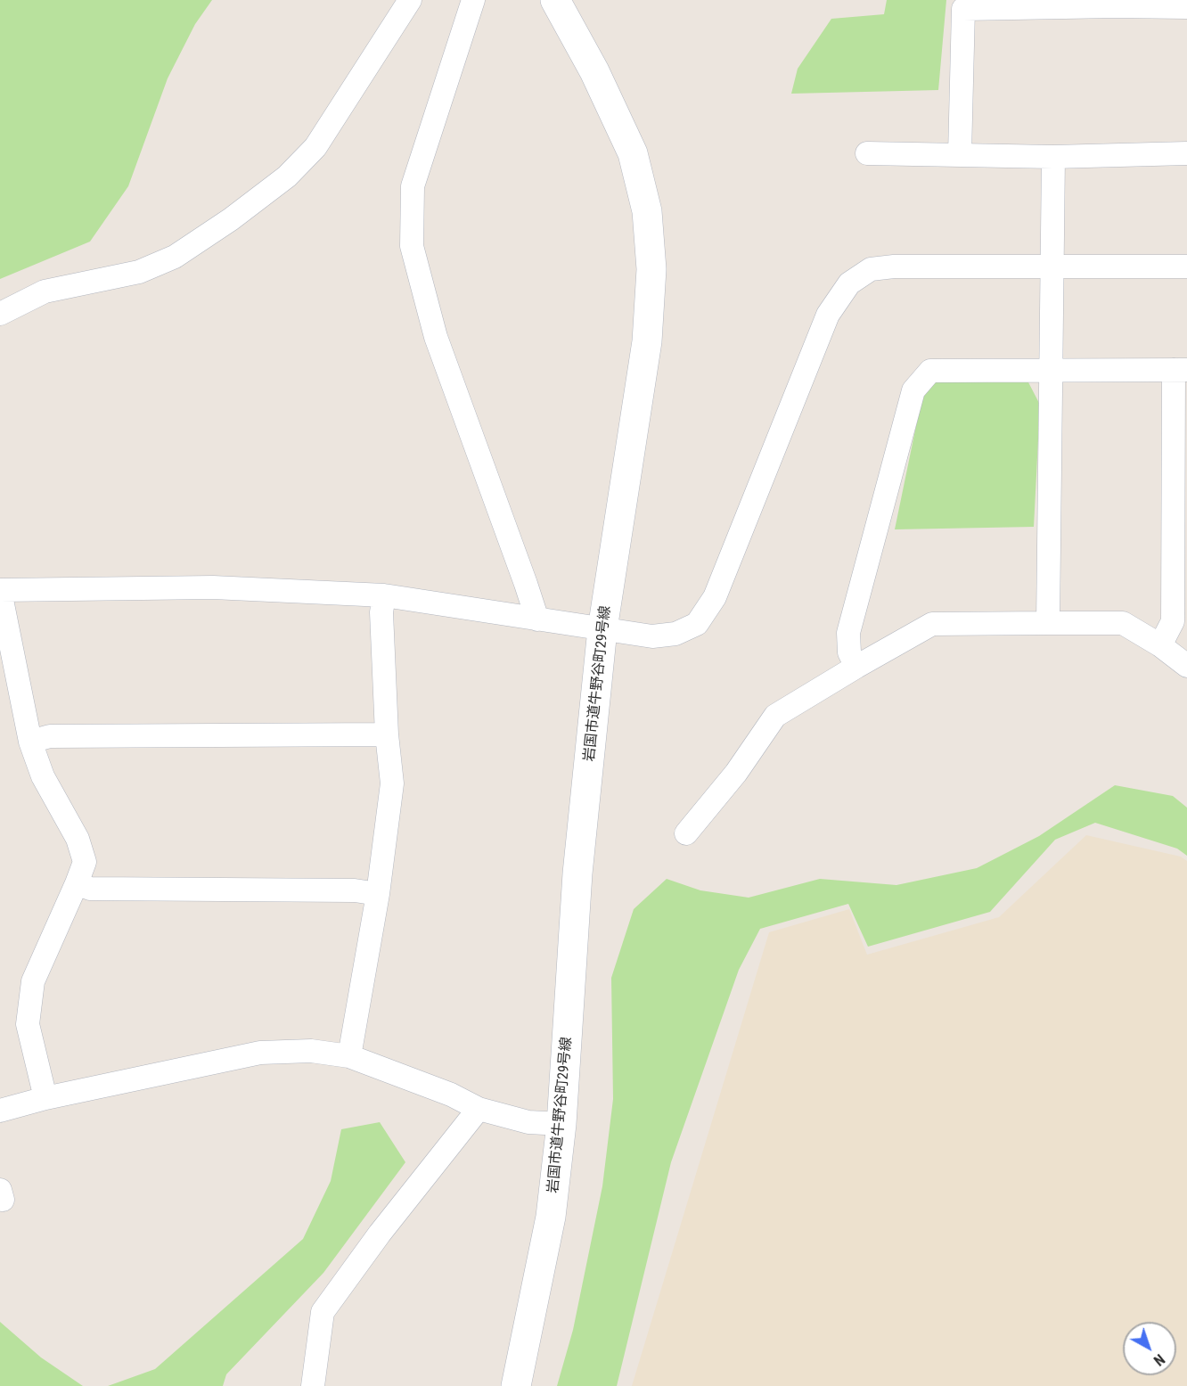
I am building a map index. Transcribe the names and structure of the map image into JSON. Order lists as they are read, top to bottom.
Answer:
{
  "streets": {
    "street": ["岩国市道牛野谷町29号線"]
  },
  "north": "bottom right"
}
